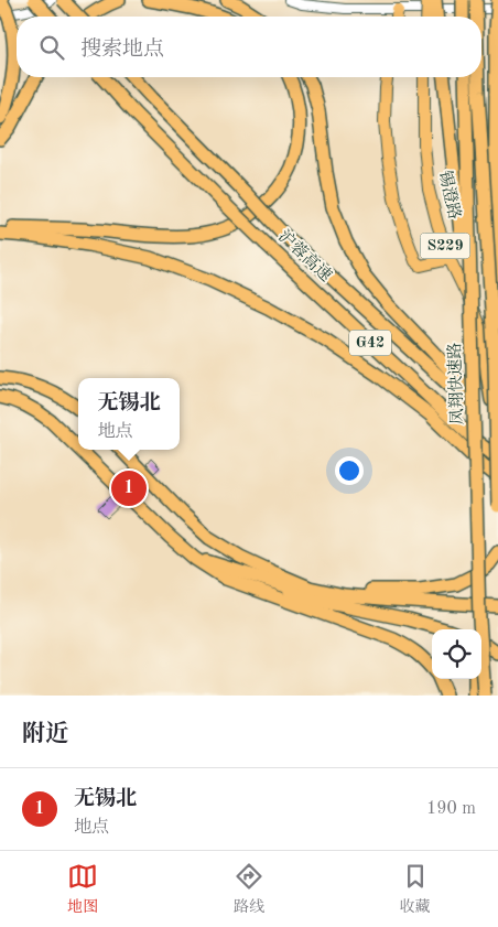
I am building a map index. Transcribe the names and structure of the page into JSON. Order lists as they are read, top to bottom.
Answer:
{
  "streets": {
    "highway": ["沪蓉高速", "G42", "凤翔快速路"],
    "main road": ["锡澄路", "S229"]
  },
  "page": {
    "search": "搜索地点",
    "popup": ["无锡北", "地点"],
    "pins": "1",
    "heading": "附近",
    "list": [
      {
        "mark": "1",
        "name": "无锡北",
        "note": "地点",
        "value": "190 m"
      }
    ],
    "nav": ["地图", "路线", "收藏"]
  }
}
